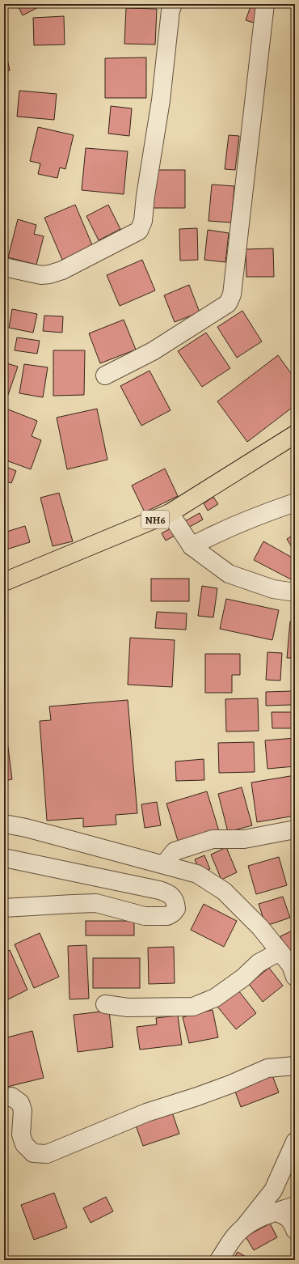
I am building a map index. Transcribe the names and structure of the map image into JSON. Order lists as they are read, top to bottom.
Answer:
{
  "streets": {
    "highway": ["NH6"]
  }
}
